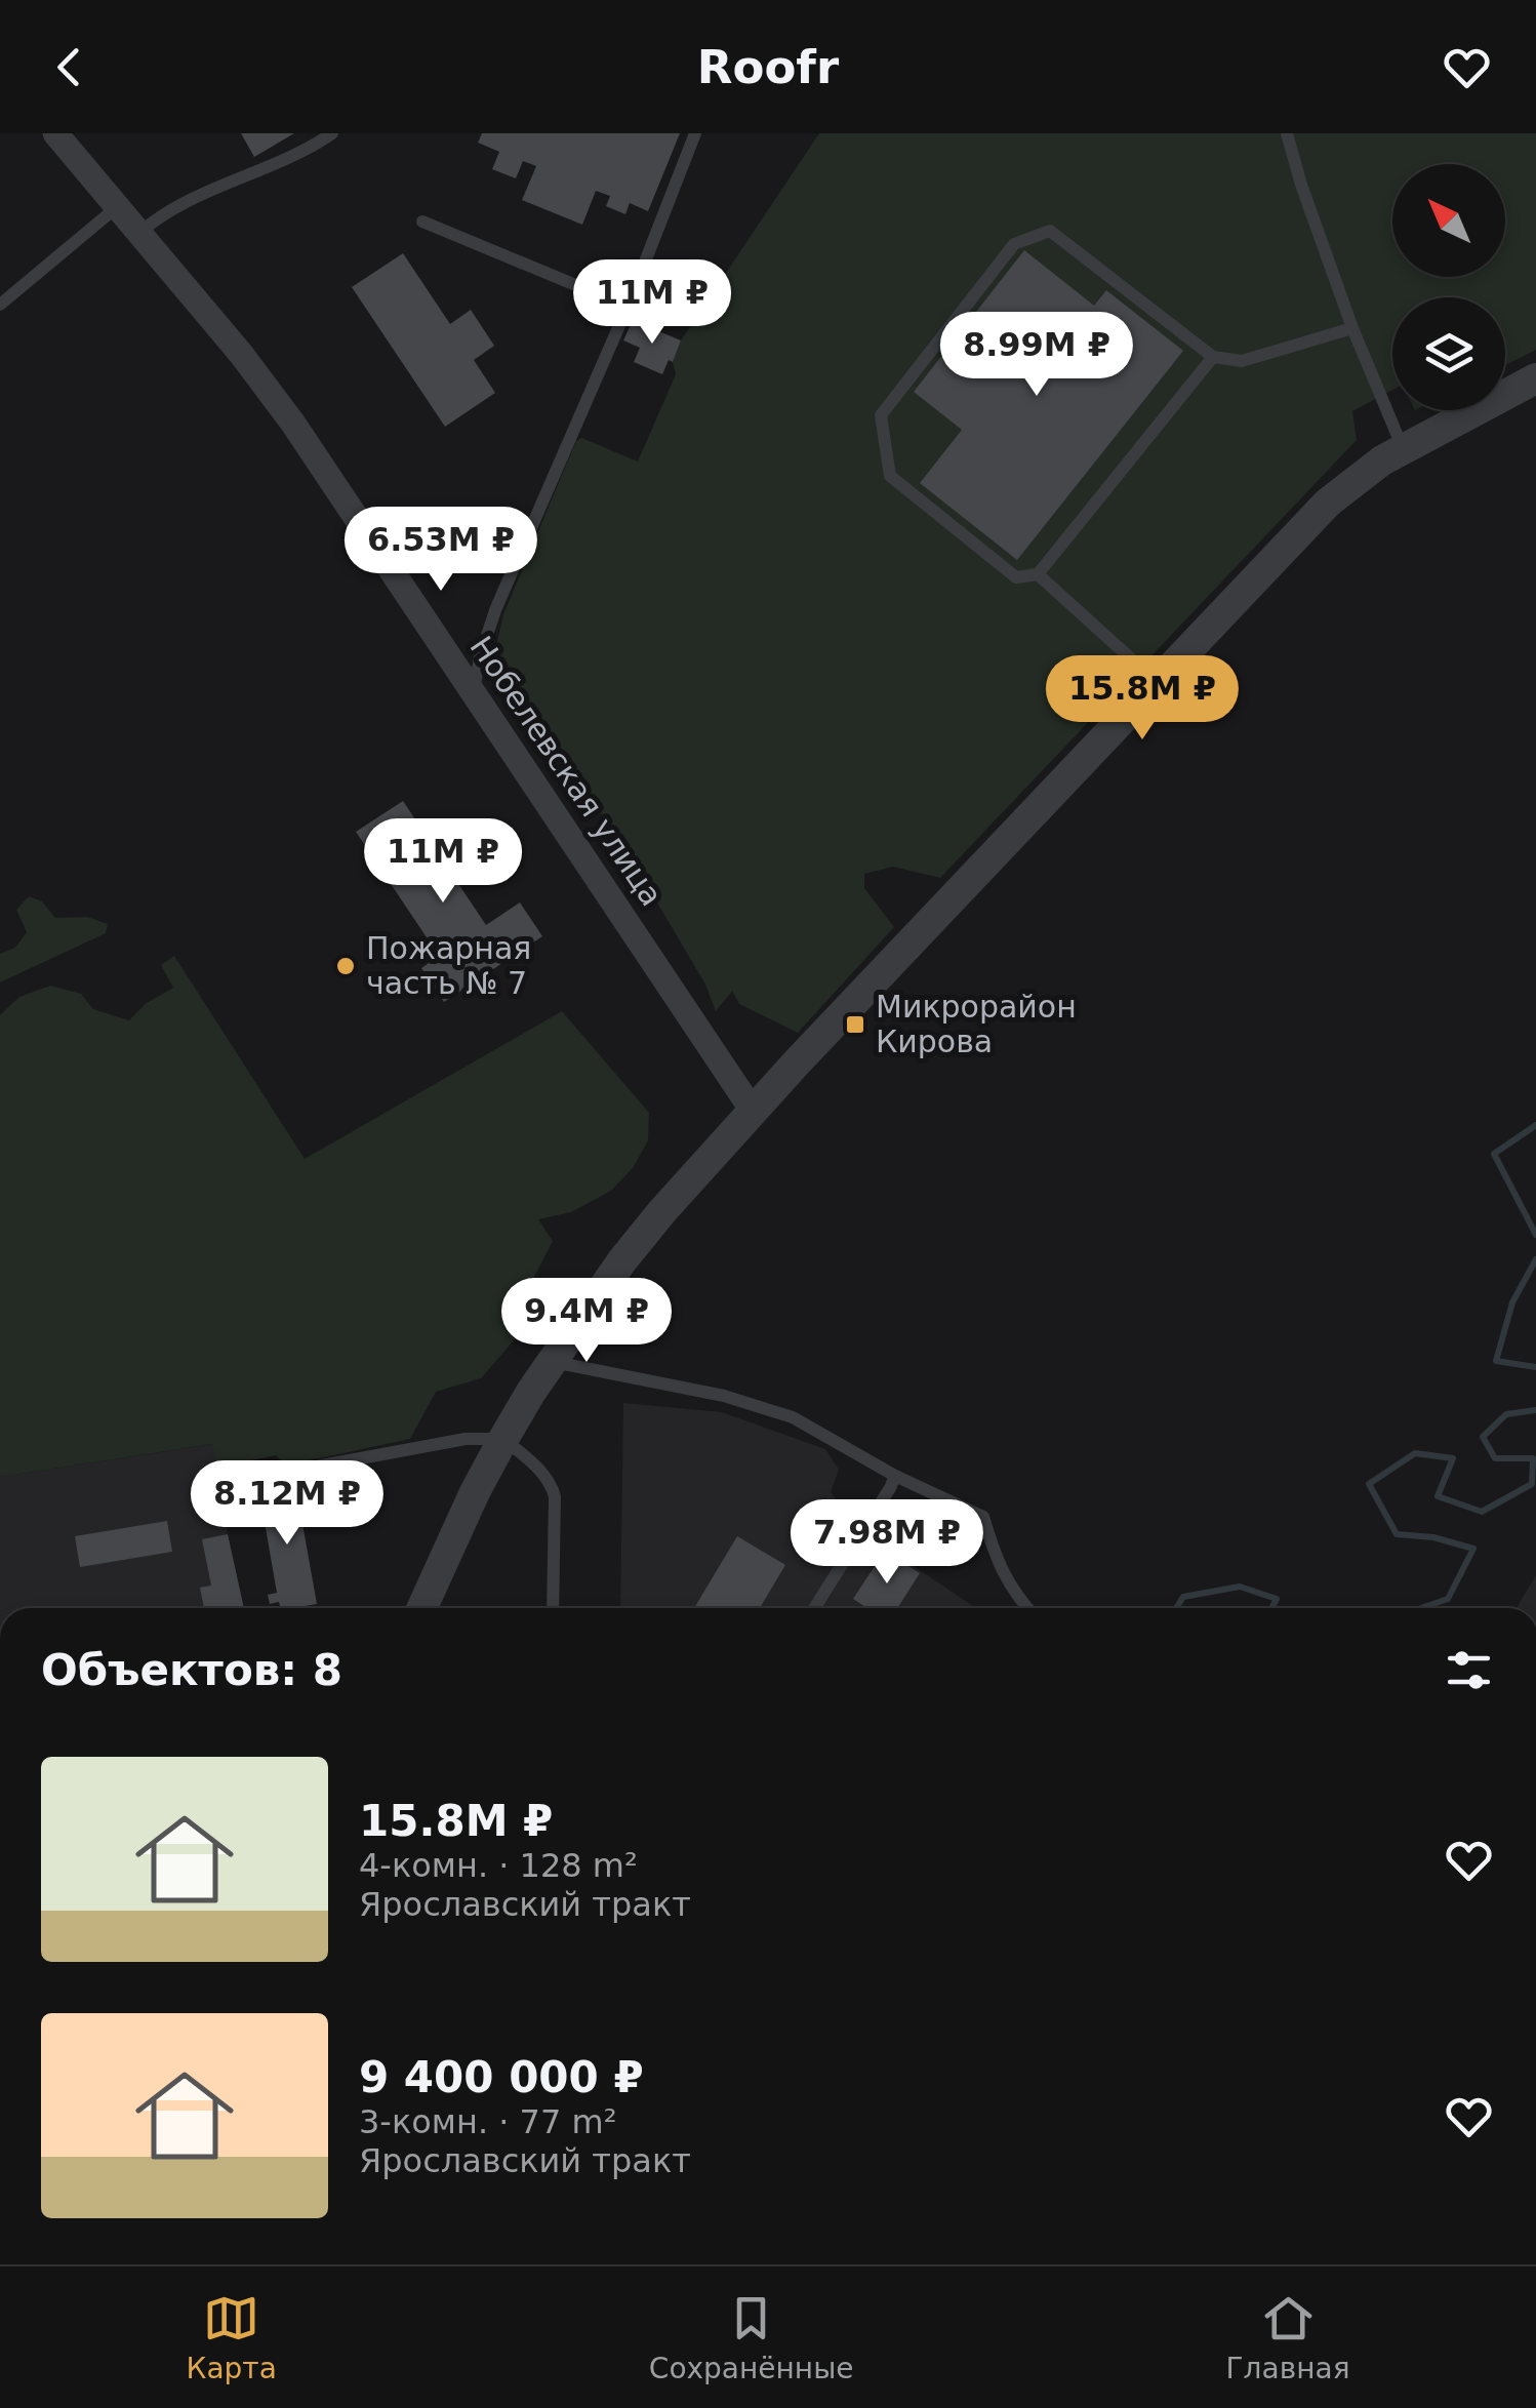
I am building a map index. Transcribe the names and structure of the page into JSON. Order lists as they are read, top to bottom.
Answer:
{
  "streets": {
    "street": ["Нобелевская улица"]
  },
  "places": {
    "other": ["Пожарная часть № 7"],
    "transit": ["Микрорайон Кирова"]
  },
  "north": "top left",
  "page": {
    "header": "Roofr",
    "price": [
      "11M ₽",
      "8.99M ₽",
      "6.53M ₽",
      "15.8M ₽",
      "11M ₽",
      "9.4M ₽",
      "8.12M ₽",
      "7.98M ₽"
    ],
    "heading": "Объектов: 8",
    "list": [
      {
        "name": "15.8M ₽",
        "note": "4-комн. · 128 m² · Ярославский тракт"
      },
      {
        "name": "9 400 000 ₽",
        "note": "3-комн. · 77 m² · Ярославский тракт"
      }
    ],
    "tabs": ["Карта", "Сохранённые", "Главная"]
  }
}
